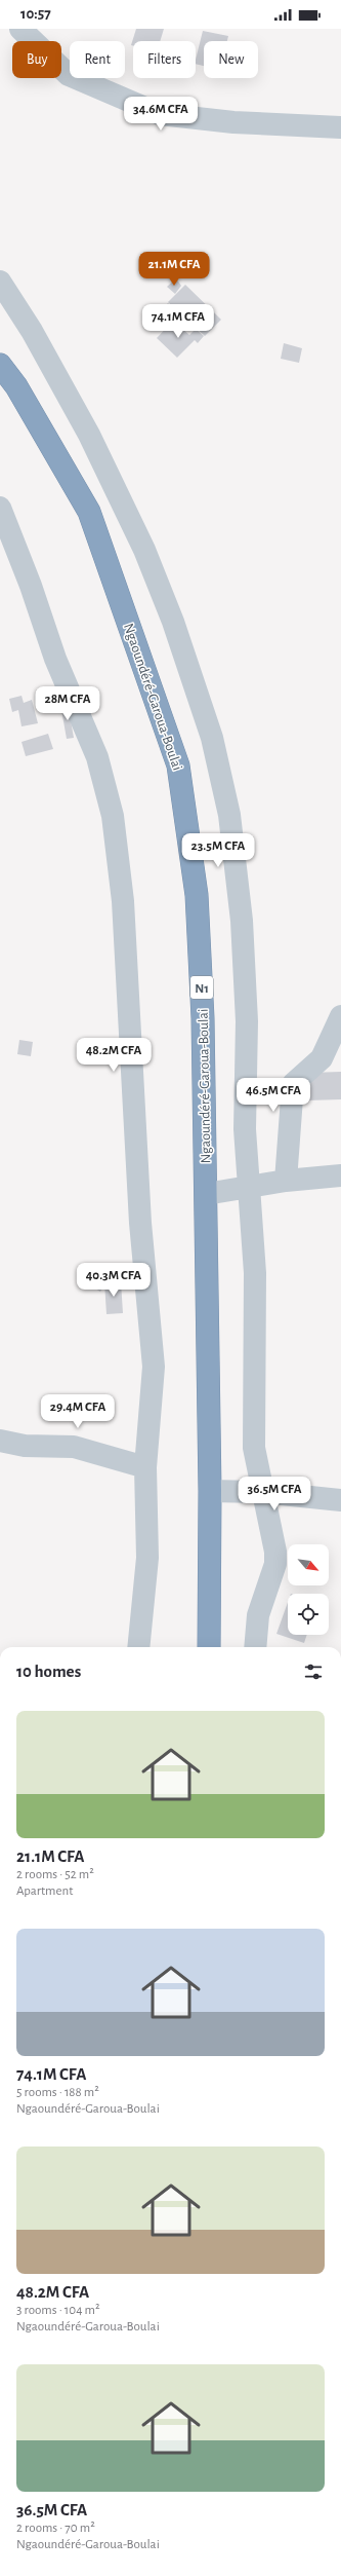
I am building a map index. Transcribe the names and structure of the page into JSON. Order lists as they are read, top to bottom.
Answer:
{
  "streets": {
    "highway": ["Ngaoundéré-Garoua-Boulai", "N1"]
  },
  "north": "bottom right",
  "page": {
    "status": "10:57",
    "chip": [
      "Buy",
      "Rent",
      "Filters",
      "New"
    ],
    "price": [
      "34.6M CFA",
      "21.1M CFA",
      "74.1M CFA",
      "28M CFA",
      "23.5M CFA",
      "48.2M CFA",
      "46.5M CFA",
      "40.3M CFA",
      "29.4M CFA",
      "36.5M CFA"
    ],
    "heading": "10 homes",
    "list": [
      {
        "name": "21.1M CFA",
        "note": "2 rooms · 52 m² · Apartment"
      },
      {
        "name": "74.1M CFA",
        "note": "5 rooms · 188 m² · Ngaoundéré-Garoua-Boulai"
      },
      {
        "name": "48.2M CFA",
        "note": "3 rooms · 104 m² · Ngaoundéré-Garoua-Boulai"
      },
      {
        "name": "36.5M CFA",
        "note": "2 rooms · 70 m² · Ngaoundéré-Garoua-Boulai"
      }
    ]
  }
}
